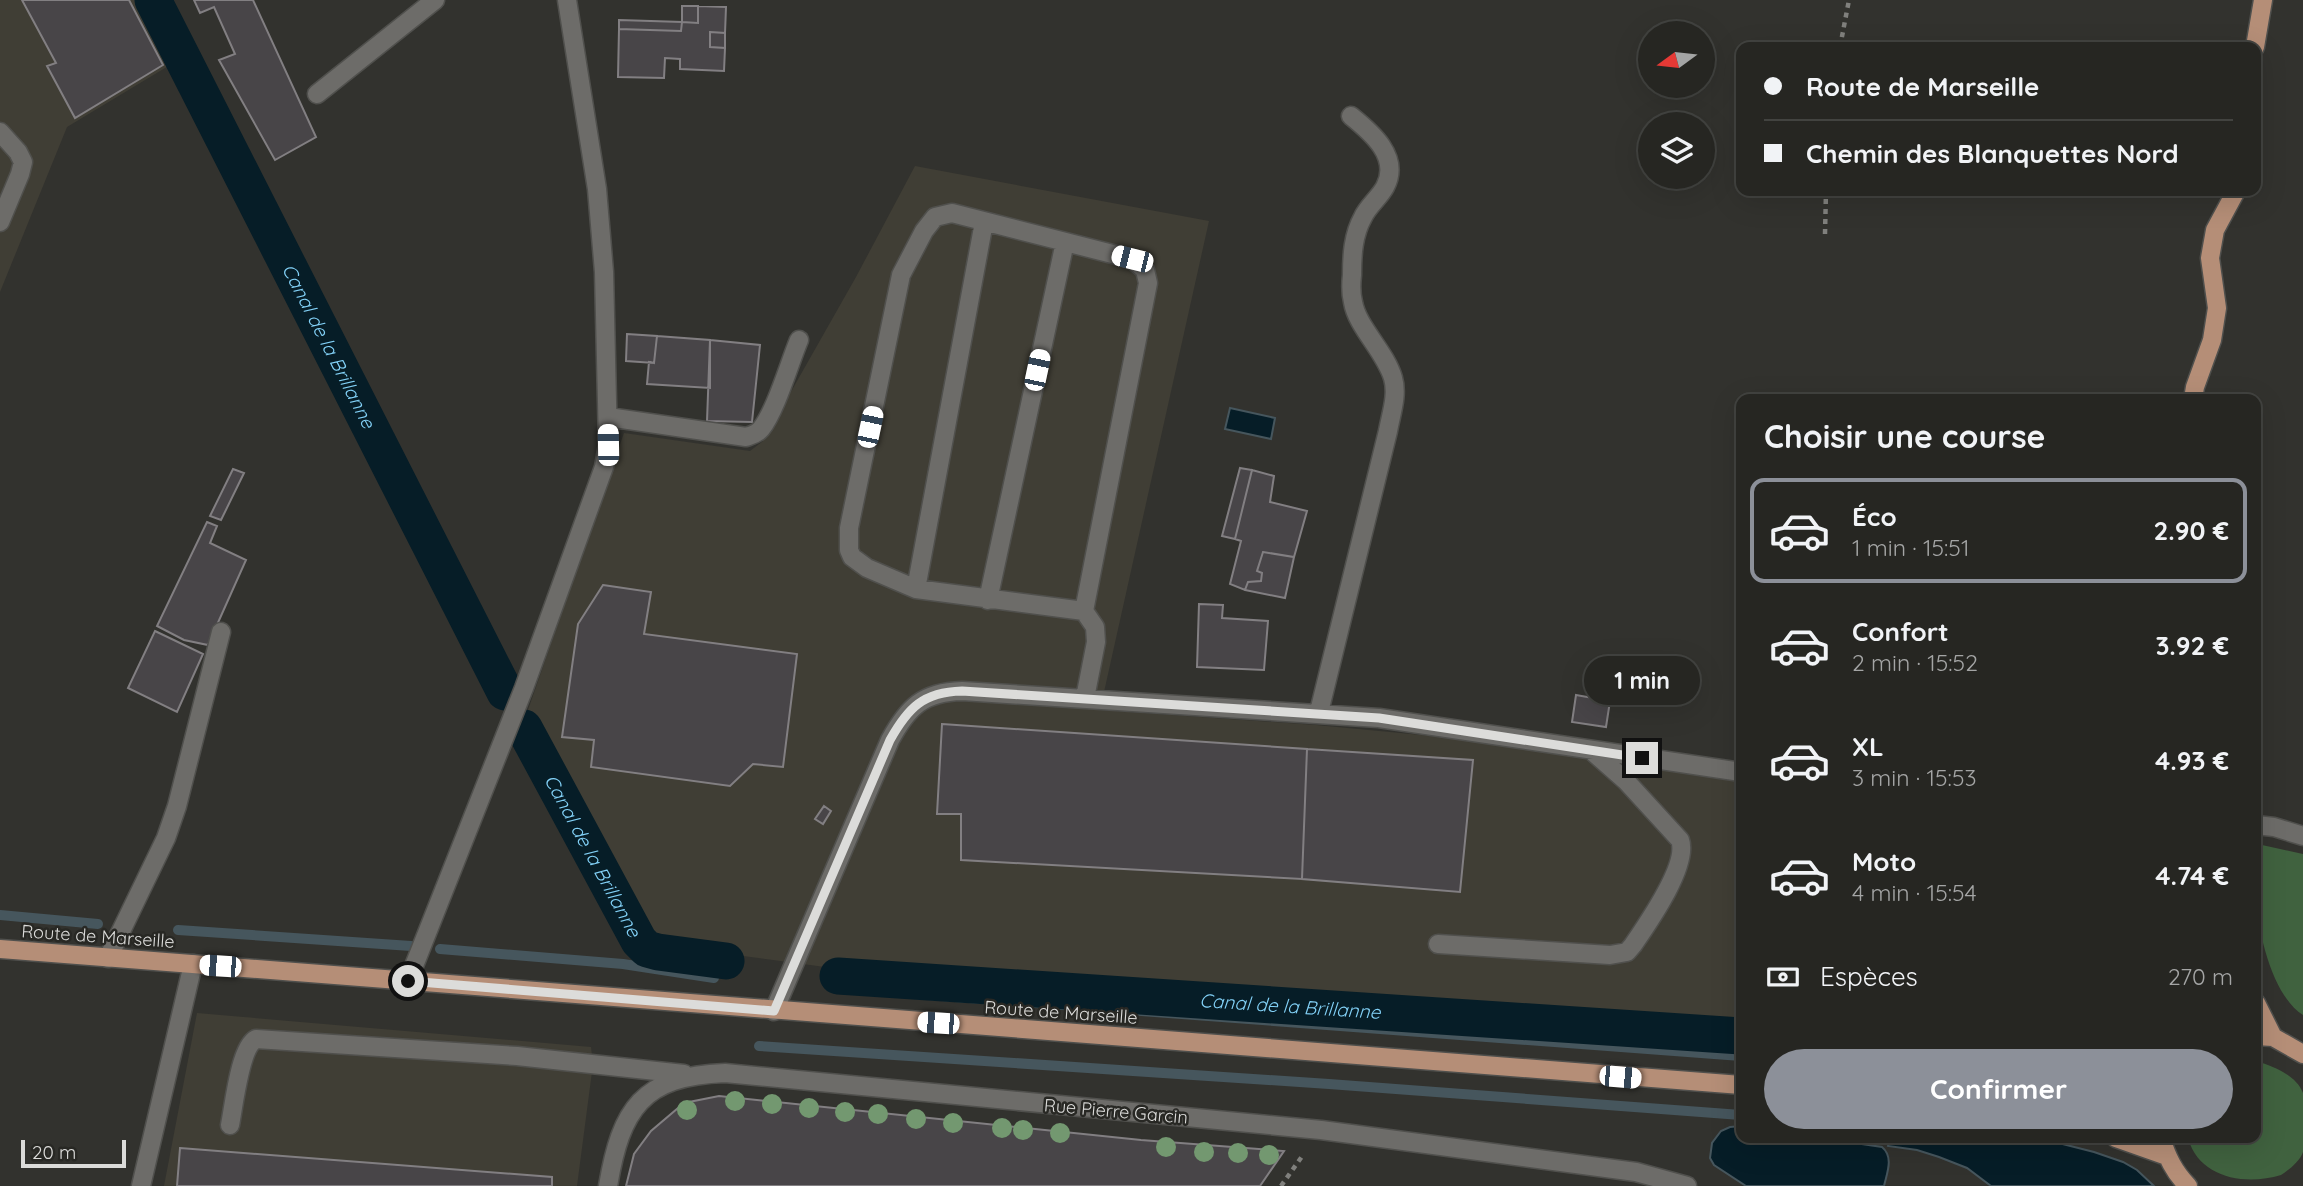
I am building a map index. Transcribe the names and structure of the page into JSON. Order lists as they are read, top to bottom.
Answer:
{
  "streets": {
    "main road": ["Route de Marseille"],
    "street": ["Rue Pierre Garcin"]
  },
  "water": ["Canal de la Brillanne"],
  "scale_bar": "20 m",
  "north": "left",
  "page": {
    "banner": ["Route de Marseille", "Chemin des Blanquettes Nord"],
    "heading": "Choisir une course",
    "list": [
      {
        "name": "Éco",
        "note": "1 min · 15:51",
        "value": "2.90 €"
      },
      {
        "name": "Confort",
        "note": "2 min · 15:52",
        "value": "3.92 €"
      },
      {
        "name": "XL",
        "note": "3 min · 15:53",
        "value": "4.93 €"
      },
      {
        "name": "Moto",
        "note": "4 min · 15:54",
        "value": "4.74 €"
      }
    ],
    "bubble": "1 min",
    "pay": ["Espèces", "270 m"],
    "buttons": "Confirmer",
    "scale": "20 m"
  }
}
